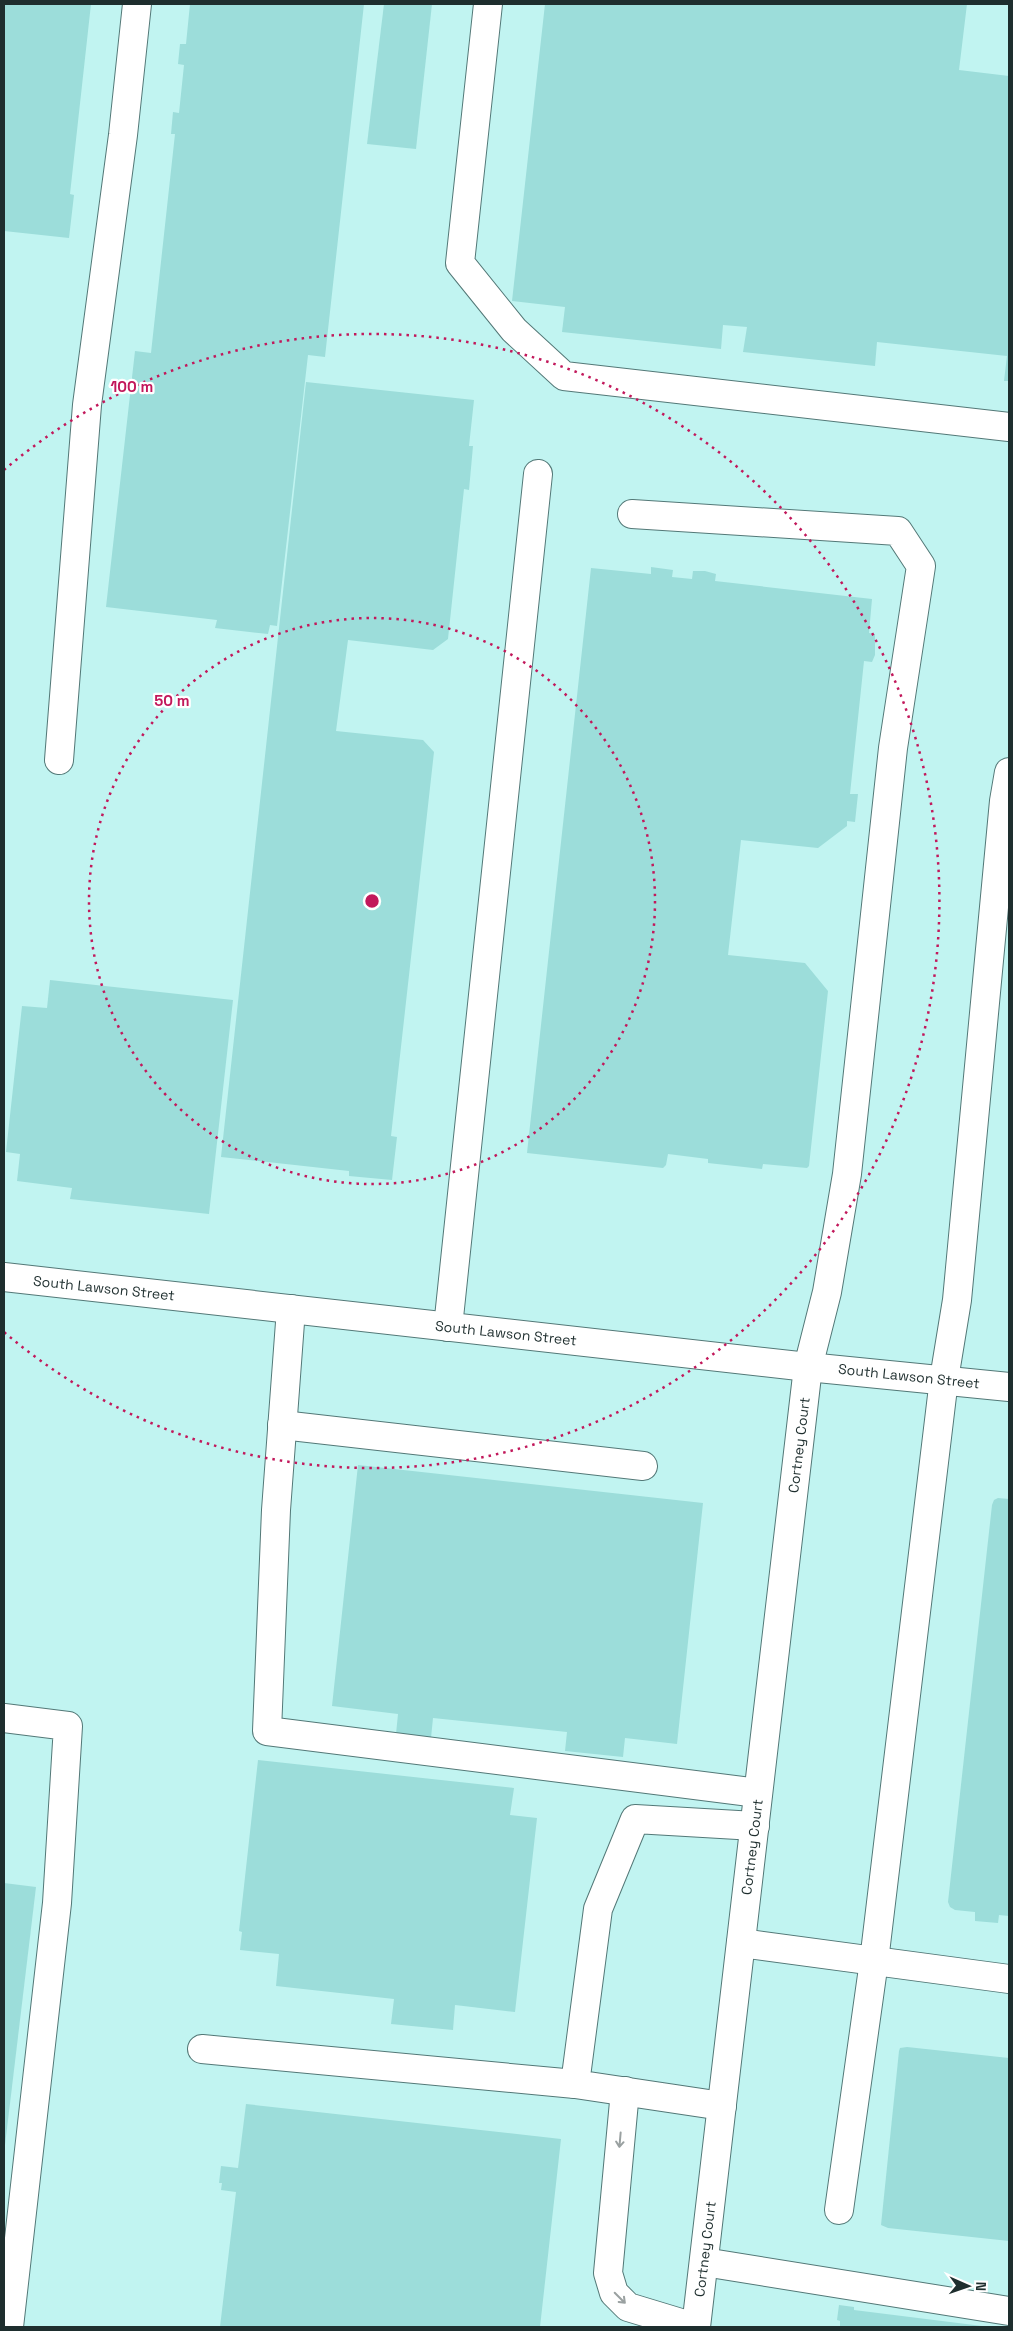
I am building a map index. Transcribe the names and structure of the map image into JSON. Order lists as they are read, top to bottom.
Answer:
{
  "streets": {
    "street": ["South Lawson Street", "Cortney Court"]
  },
  "crossings": [
    ["South Lawson Street", "Cortney Court"]
  ],
  "north": "right",
  "rings": ["100 m", "50 m"]
}
